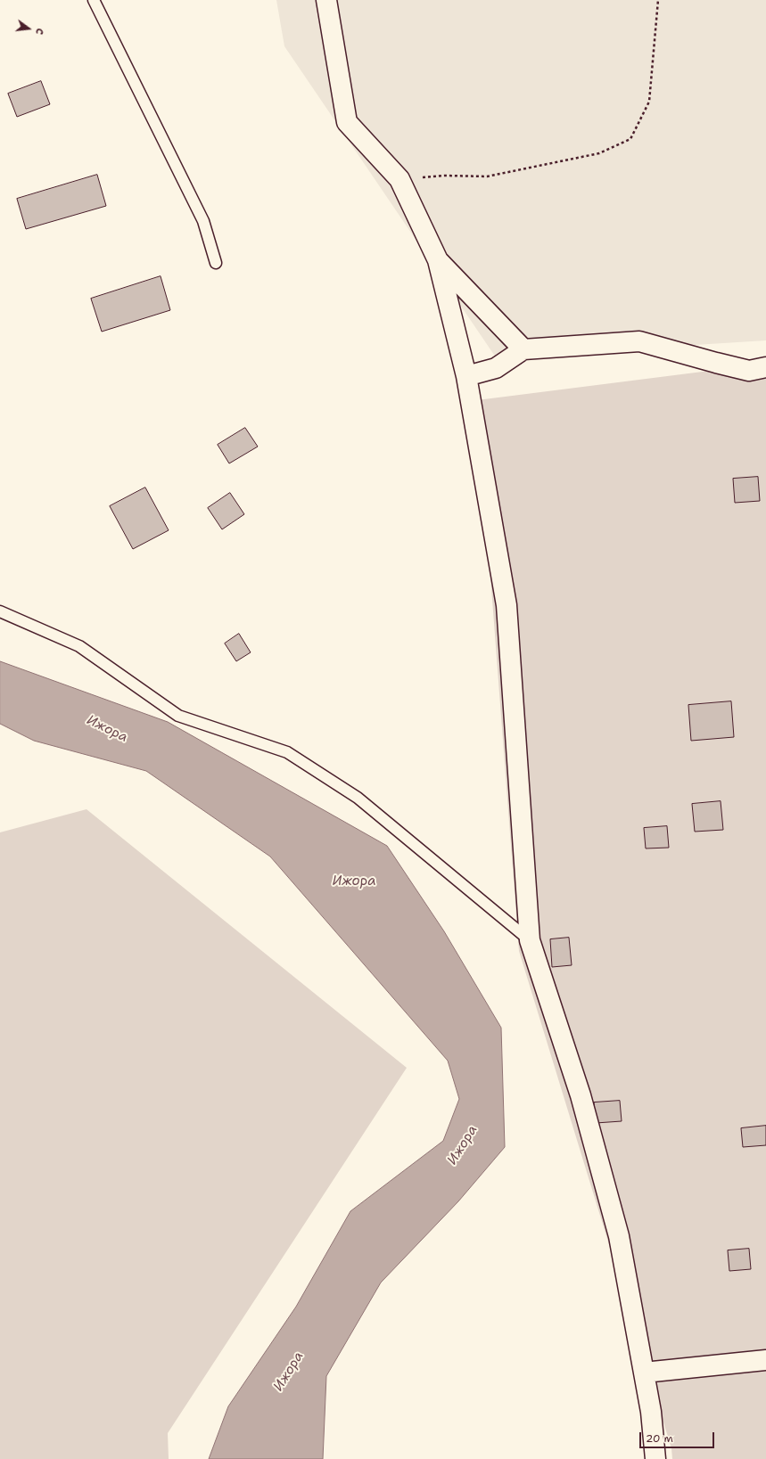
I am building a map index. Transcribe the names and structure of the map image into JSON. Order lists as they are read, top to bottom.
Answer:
{
  "water": ["Ижора"],
  "scale_bar": "20 m",
  "north": "right"
}
